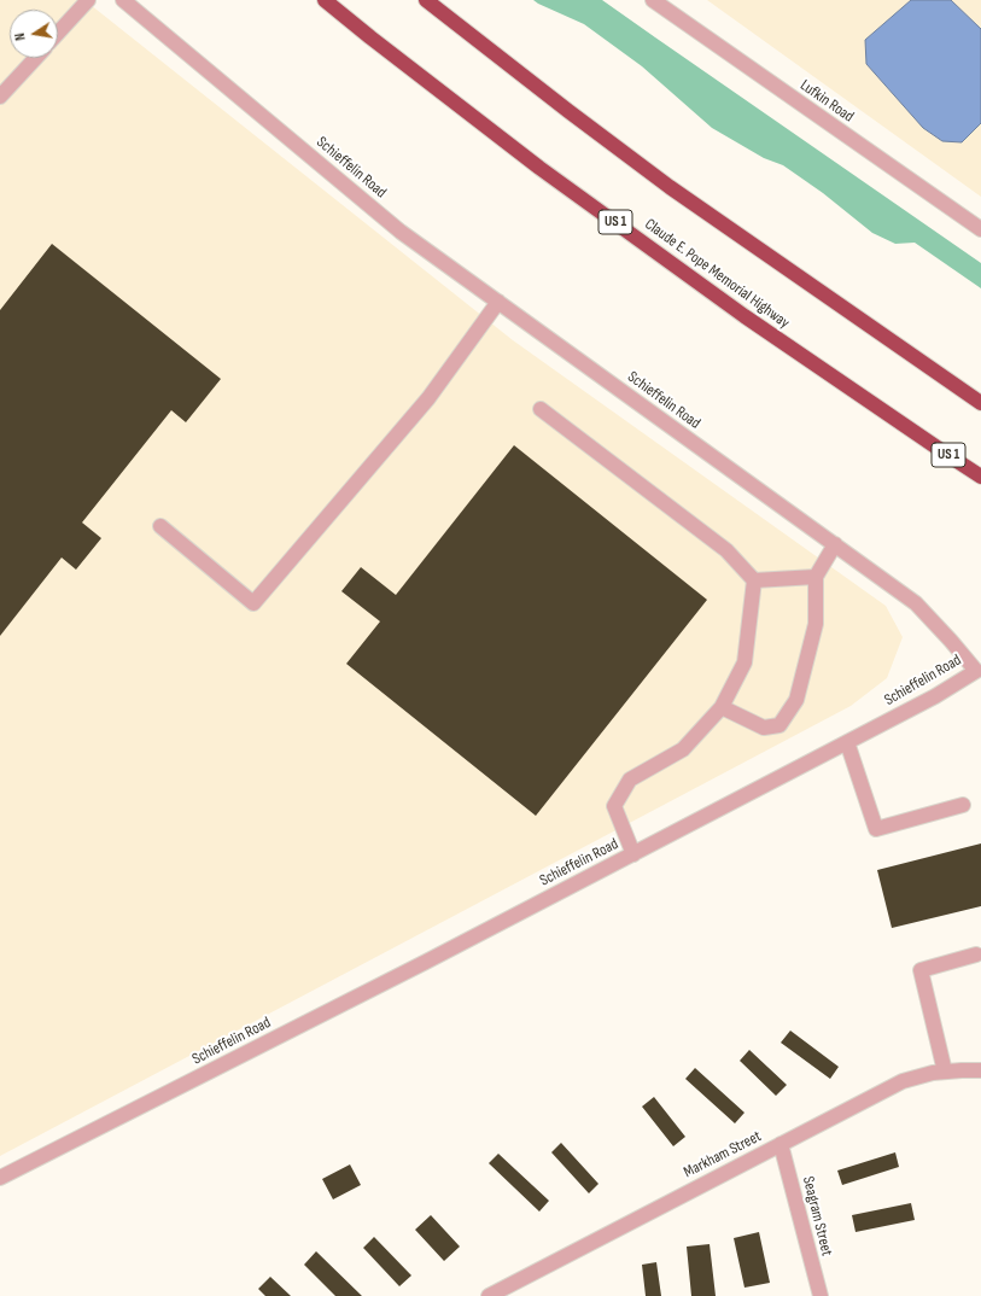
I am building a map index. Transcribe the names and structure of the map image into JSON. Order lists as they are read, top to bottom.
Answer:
{
  "streets": {
    "highway": ["US 1", "Claude E. Pope Memorial Highway"],
    "street": [
      "Lufkin Road",
      "Schieffelin Road",
      "Markham Street",
      "Seagram Street"
    ]
  },
  "crossings": [
    ["Markham Street", "Seagram Street"]
  ],
  "north": "left"
}
